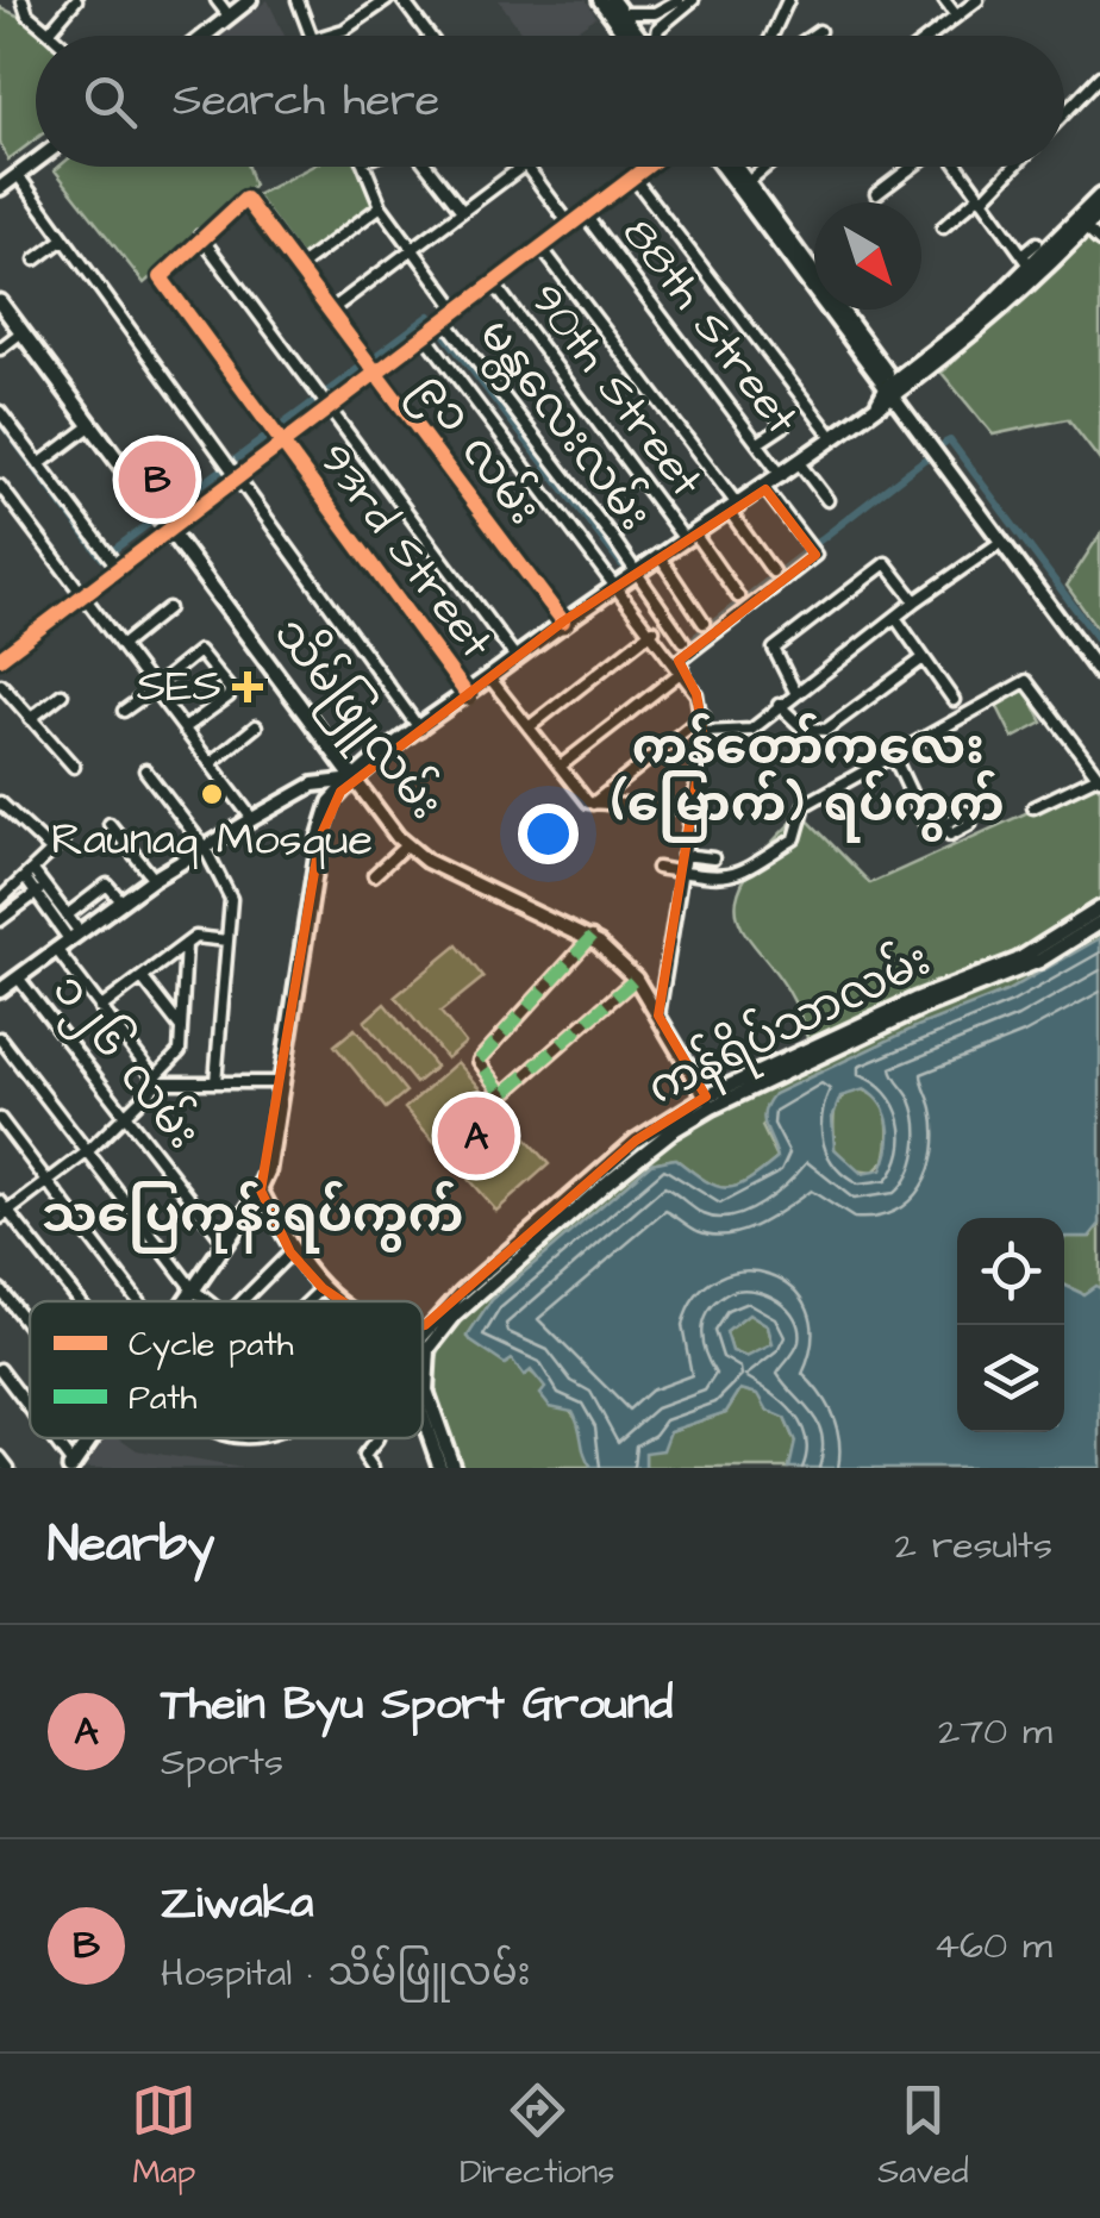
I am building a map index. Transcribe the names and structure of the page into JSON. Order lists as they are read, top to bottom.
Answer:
{
  "streets": {
    "main road": ["သိမ်ဖြူလမ်း", "ကန်ရိပ်သာလမ်း"],
    "street": [
      "88th Street",
      "90th Street",
      "မန္တလေးလမ်း",
      "၉၁ လမ်း",
      "93rd Street",
      "၁၂၆ လမ်း"
    ]
  },
  "crossings": [
    ["၉၁ လမ်း", "93rd Street"],
    ["သိမ်ဖြူလမ်း", "ကန်ရိပ်သာလမ်း"]
  ],
  "districts": ["ကန်တော်ကလေး (မြောက်) ရပ်ကွက်", "သပြေကုန်းရပ်ကွက်"],
  "places": {
    "health": ["SES"],
    "other": ["Raunaq Mosque"]
  },
  "legend": ["Cycle path", "Path"],
  "north": "bottom right",
  "page": {
    "search": "Search here",
    "pins": ["B", "A"],
    "heading": ["Nearby", "2 results"],
    "list": [
      {
        "mark": "A",
        "name": "Thein Byu Sport Ground",
        "note": "Sports",
        "value": "270 m"
      },
      {
        "mark": "B",
        "name": "Ziwaka",
        "note": "Hospital · သိမ်ဖြူလမ်း",
        "value": "460 m"
      }
    ],
    "nav": ["Map", "Directions", "Saved"]
  }
}
